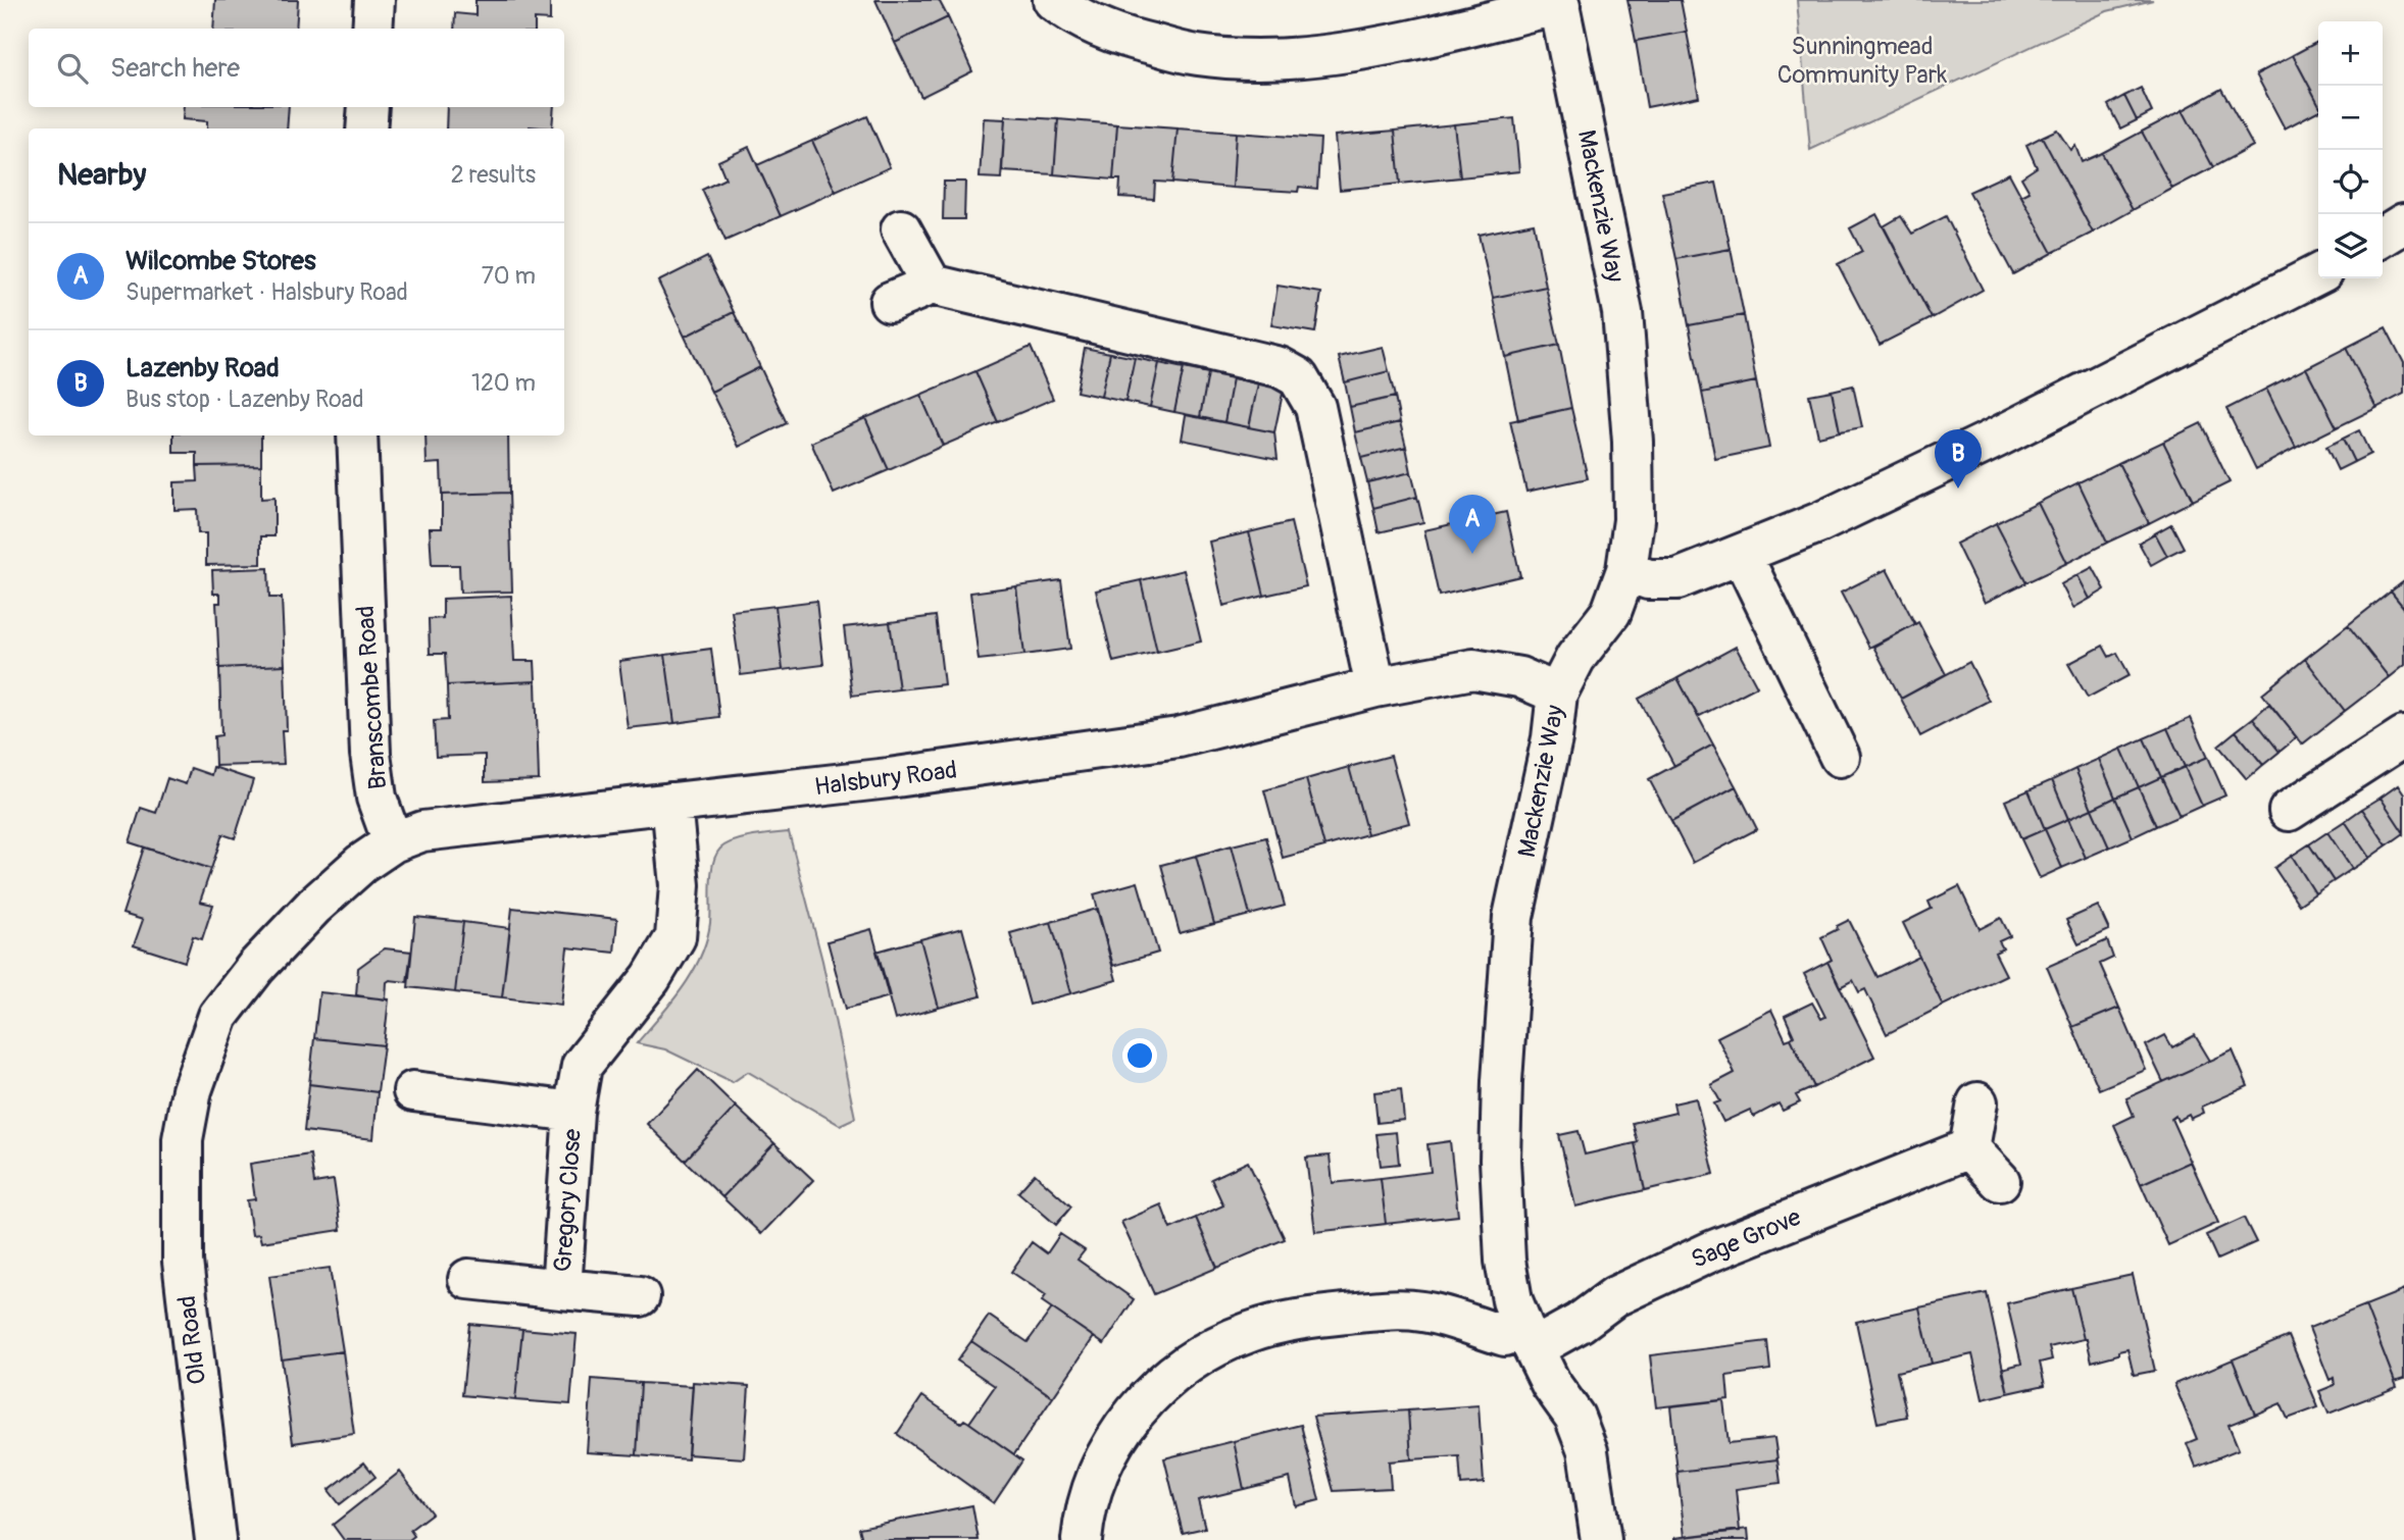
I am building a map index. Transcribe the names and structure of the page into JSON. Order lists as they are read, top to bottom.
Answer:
{
  "streets": {
    "street": [
      "Mackenzie Way",
      "Branscombe Road",
      "Halsbury Road",
      "Gregory Close",
      "Sage Grove",
      "Old Road"
    ]
  },
  "crossings": [
    ["Mackenzie Way", "Halsbury Road"],
    ["Mackenzie Way", "Sage Grove"],
    ["Branscombe Road", "Halsbury Road"],
    ["Branscombe Road", "Old Road"],
    ["Halsbury Road", "Gregory Close"],
    ["Halsbury Road", "Old Road"]
  ],
  "parks": ["Sunningmead Community Park"],
  "page": {
    "map_buttons": ["+", "−"],
    "search": "Search here",
    "heading": ["Nearby", "2 results"],
    "list": [
      {
        "mark": "A",
        "name": "Wilcombe Stores",
        "note": "Supermarket · Halsbury Road",
        "value": "70 m"
      },
      {
        "mark": "B",
        "name": "Lazenby Road",
        "note": "Bus stop · Lazenby Road",
        "value": "120 m"
      }
    ],
    "pins": ["B", "A"]
  }
}
